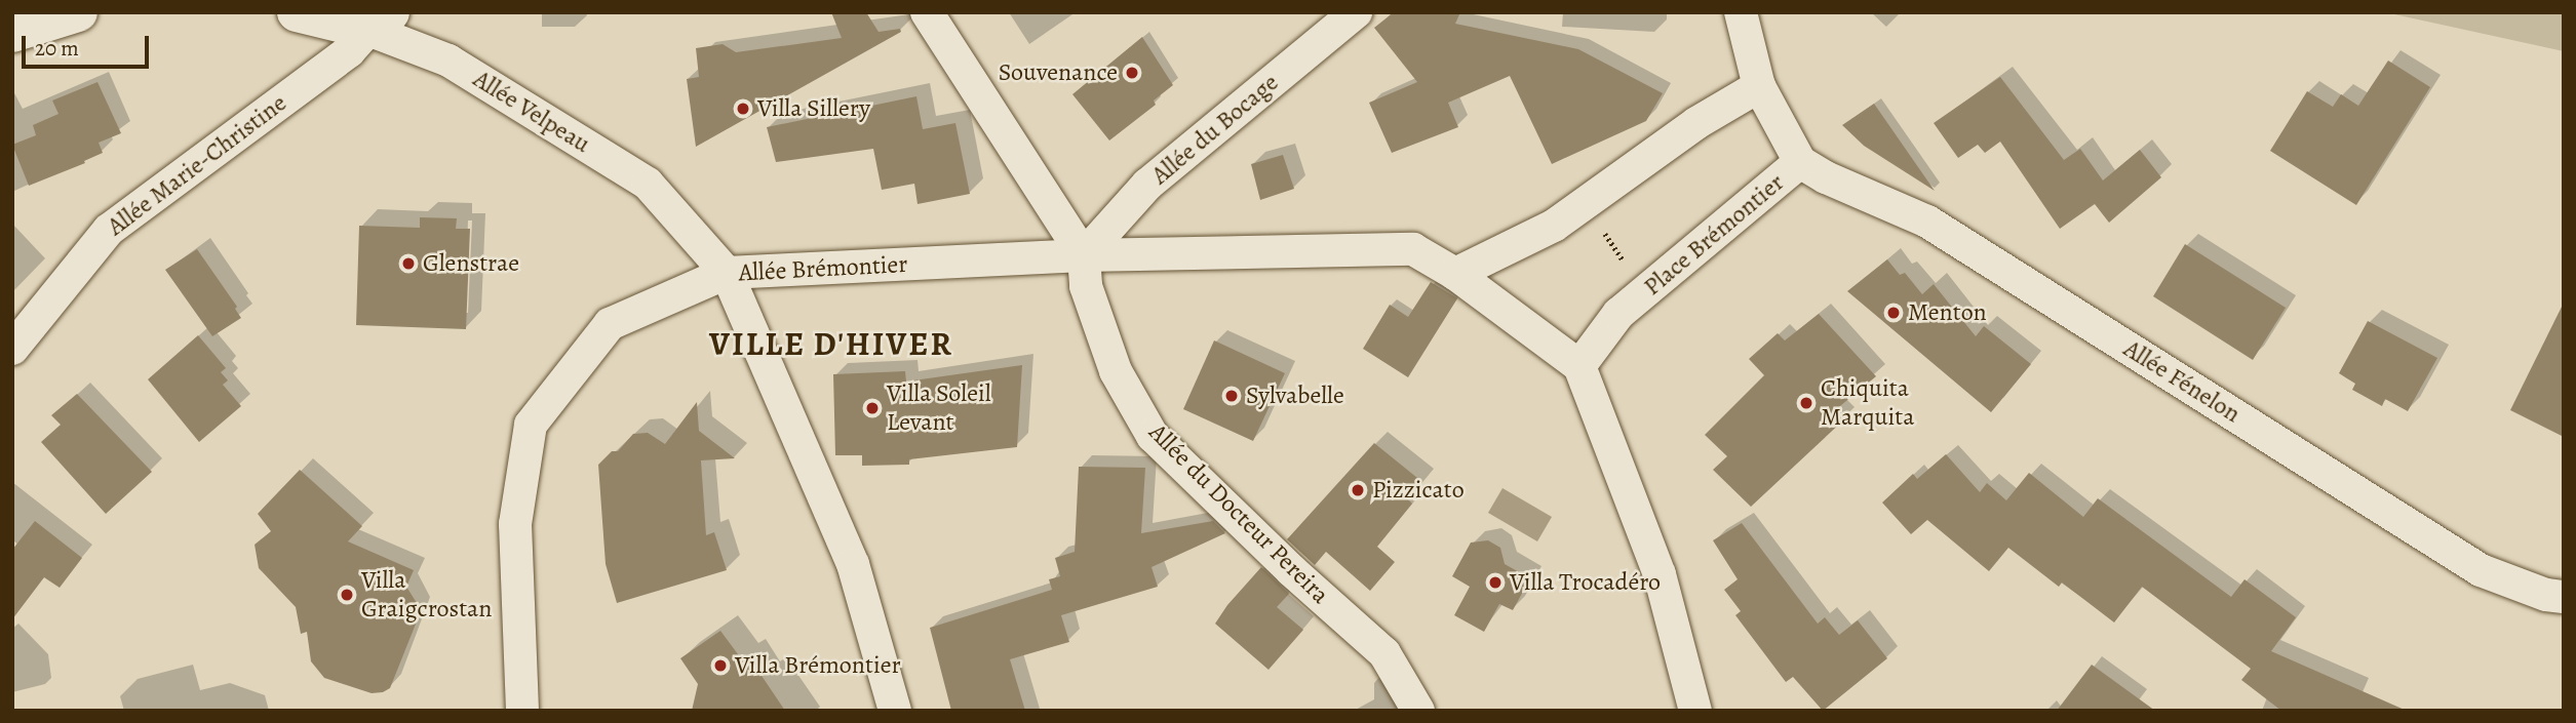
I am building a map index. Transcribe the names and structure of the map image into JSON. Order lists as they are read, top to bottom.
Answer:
{
  "streets": {
    "street": [
      "Allée Velpeau",
      "Allée du Bocage",
      "Allée Marie-Christine",
      "Place Brémontier",
      "Allée Brémontier",
      "Allée Fénelon",
      "Allée du Docteur Pereira"
    ]
  },
  "crossings": [
    ["Allée Velpeau", "Allée Marie-Christine"],
    ["Allée Velpeau", "Allée Brémontier"],
    ["Allée du Bocage", "Allée Brémontier"],
    ["Allée du Bocage", "Allée du Docteur Pereira"],
    ["Place Brémontier", "Allée Fénelon"],
    ["Allée Brémontier", "Allée du Docteur Pereira"]
  ],
  "districts": ["VILLE D'HIVER"],
  "places": [
    "Souvenance",
    "Villa Sillery",
    "Glenstrae",
    "Menton",
    "Sylvabelle",
    "Chiquita Marquita",
    "Villa Soleil Levant",
    "Pizzicato",
    "Villa Trocadéro",
    "Villa Graigcrostan",
    "Villa Brémontier"
  ],
  "scale_bar": "20 m"
}
